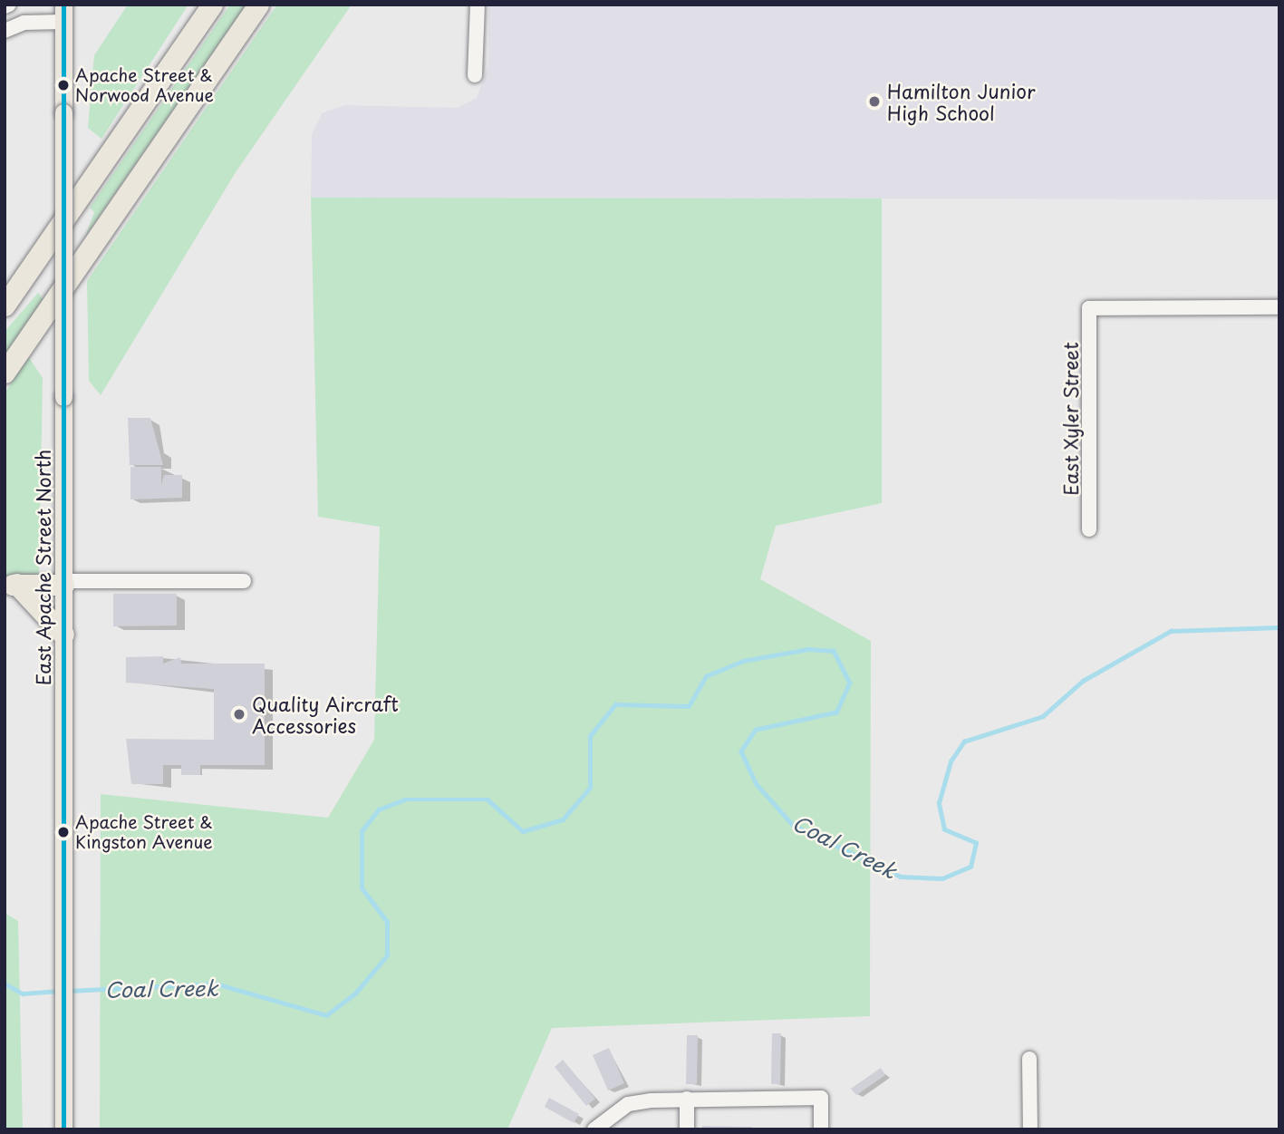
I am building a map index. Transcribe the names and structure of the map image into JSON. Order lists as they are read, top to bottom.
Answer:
{
  "streets": {
    "main road": ["East Apache Street North"],
    "street": ["East Xyler Street"]
  },
  "water": ["Coal Creek"],
  "places": [
    "Apache Street & Norwood Avenue",
    "Hamilton Junior High School",
    "Quality Aircraft Accessories",
    "Apache Street & Kingston Avenue"
  ]
}
